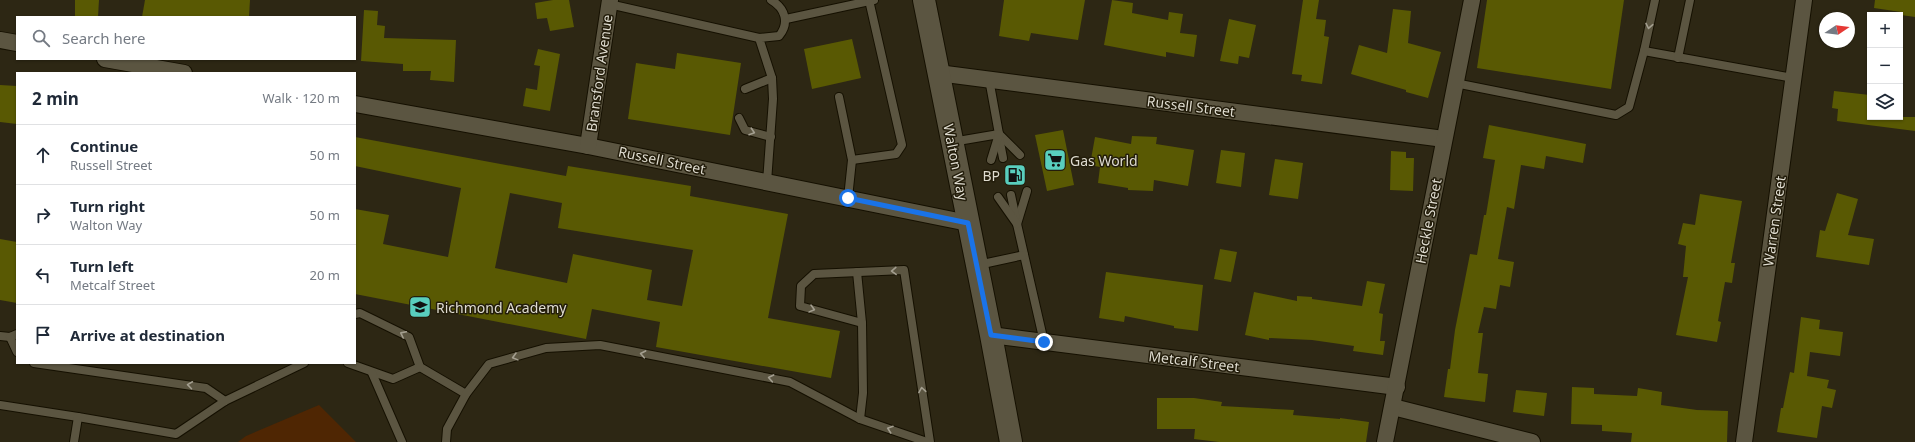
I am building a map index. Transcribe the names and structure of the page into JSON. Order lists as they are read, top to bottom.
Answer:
{
  "streets": {
    "main road": ["Walton Way"],
    "street": [
      "Bransford Avenue",
      "Russell Street",
      "Heckle Street",
      "Warren Street",
      "Metcalf Street"
    ]
  },
  "crossings": [
    ["Bransford Avenue", "Russell Street"],
    ["Russell Street", "Walton Way"],
    ["Russell Street", "Heckle Street"],
    ["Walton Way", "Metcalf Street"],
    ["Heckle Street", "Metcalf Street"]
  ],
  "places": {
    "supermarket": ["Gas World"],
    "fuel station": ["BP"],
    "school or university": ["Richmond Academy"]
  },
  "north": "right",
  "page": {
    "map_buttons": ["+", "−"],
    "search": "Search here",
    "heading": ["2 min", "Walk · 120 m"],
    "list": [
      ["Continue", "Russell Street", "50 m"],
      ["Turn right", "Walton Way", "50 m"],
      ["Turn left", "Metcalf Street", "20 m"],
      "Arrive at destination"
    ]
  }
}
